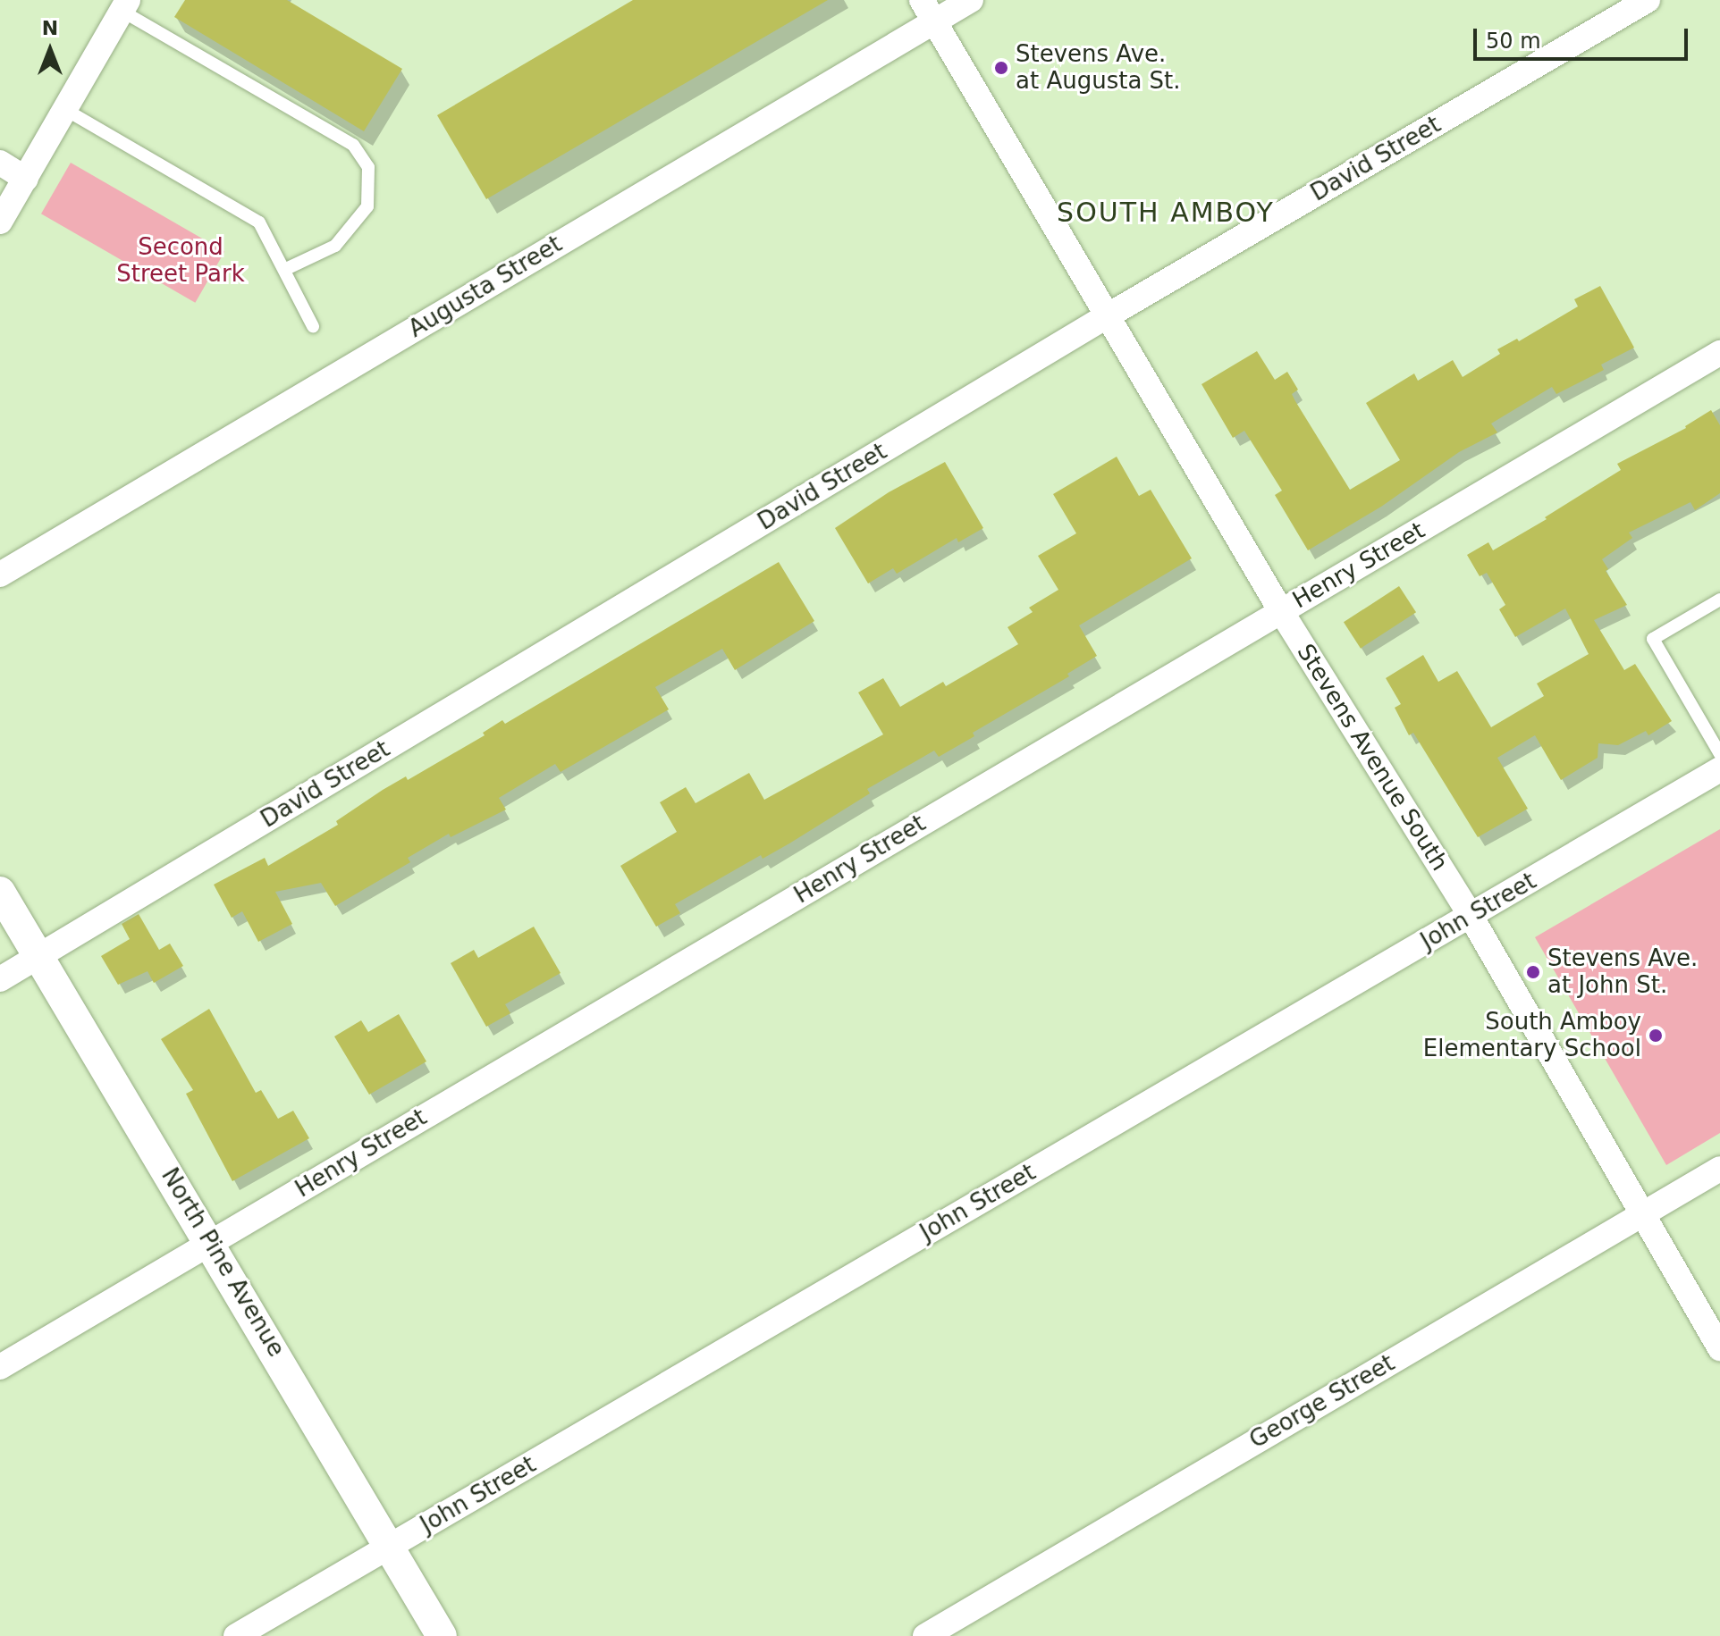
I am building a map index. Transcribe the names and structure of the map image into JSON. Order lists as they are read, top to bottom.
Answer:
{
  "streets": {
    "street": [
      "David Street",
      "Augusta Street",
      "Henry Street",
      "Stevens Avenue South",
      "John Street",
      "North Pine Avenue",
      "George Street"
    ]
  },
  "crossings": [
    ["David Street", "Stevens Avenue South"],
    ["David Street", "North Pine Avenue"],
    ["Augusta Street", "Stevens Avenue South"],
    ["Henry Street", "Stevens Avenue South"],
    ["Henry Street", "North Pine Avenue"],
    ["Stevens Avenue South", "John Street"],
    ["Stevens Avenue South", "George Street"],
    ["John Street", "North Pine Avenue"]
  ],
  "districts": ["SOUTH AMBOY"],
  "parks": ["Second Street Park"],
  "places": ["Stevens Ave. at Augusta St.", "Stevens Ave. at John St.", "South Amboy Elementary School"],
  "scale_bar": "50 m",
  "north": "top"
}
